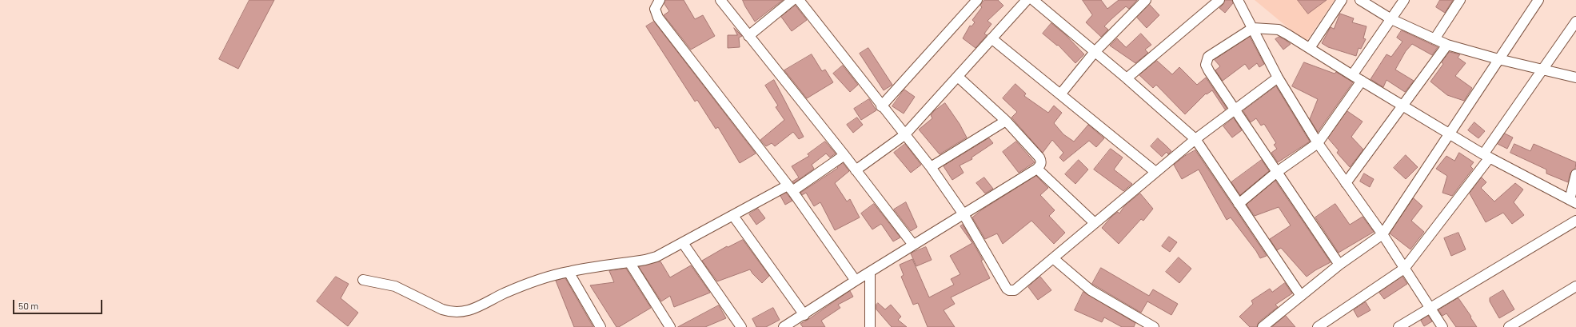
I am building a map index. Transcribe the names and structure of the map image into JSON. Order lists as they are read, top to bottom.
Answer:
{
  "scale_bar": "50 m"
}
